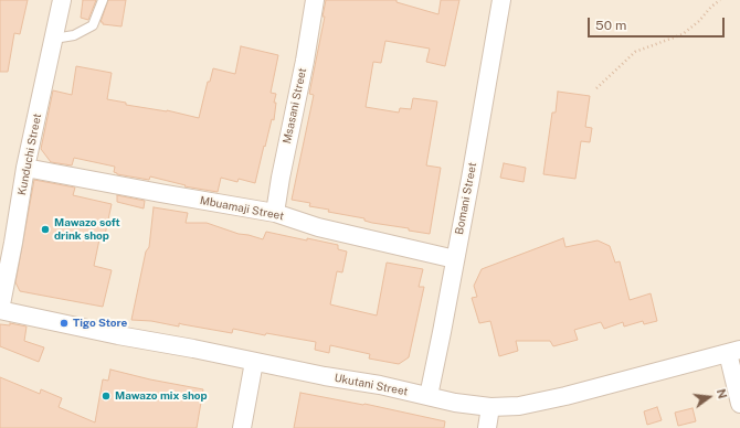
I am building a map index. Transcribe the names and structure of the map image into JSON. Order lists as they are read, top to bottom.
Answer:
{
  "streets": {
    "street": [
      "Msasani Street",
      "Kunduchi Street",
      "Bomani Street",
      "Mbuamaji Street",
      "Ukutani Street"
    ]
  },
  "crossings": [
    ["Msasani Street", "Mbuamaji Street"],
    ["Kunduchi Street", "Mbuamaji Street"],
    ["Kunduchi Street", "Ukutani Street"],
    ["Bomani Street", "Mbuamaji Street"],
    ["Bomani Street", "Ukutani Street"]
  ],
  "places": ["Mawazo soft drink shop", "Tigo Store", "Mawazo mix shop"],
  "scale_bar": "50 m",
  "north": "right"
}
